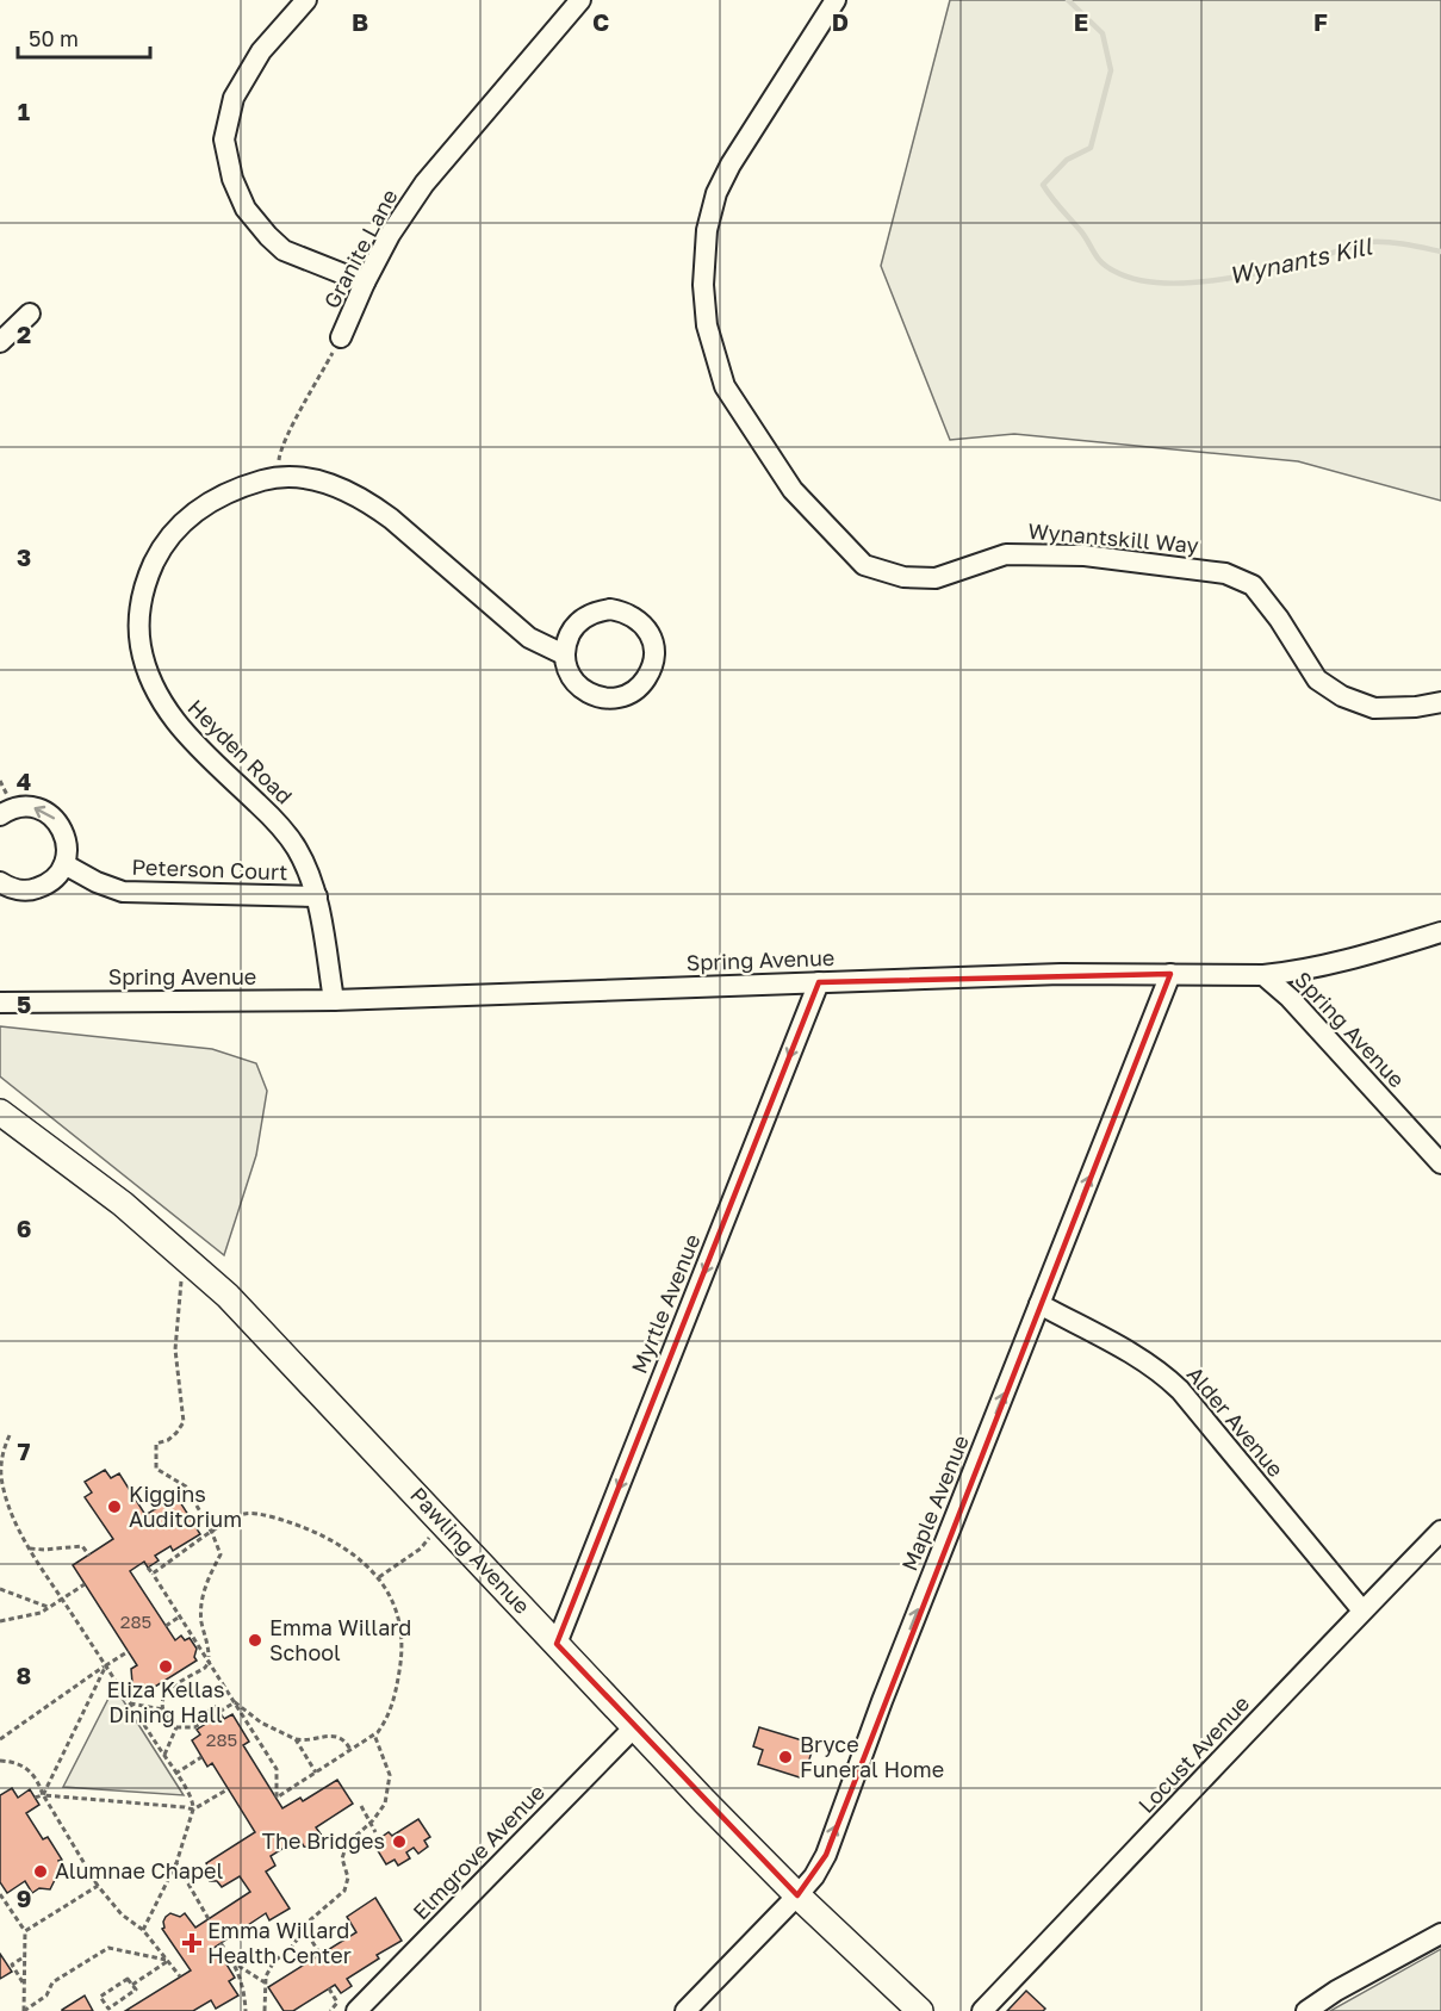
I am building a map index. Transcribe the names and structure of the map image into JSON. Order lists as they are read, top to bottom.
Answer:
{
  "streets": {
    "main road": ["Pawling Avenue"],
    "street": [
      "Granite Lane",
      "Wynantskill Way",
      "Heyden Road",
      "Peterson Court",
      "Spring Avenue",
      "Myrtle Avenue",
      "Alder Avenue",
      "Maple Avenue",
      "Locust Avenue",
      "Elmgrove Avenue"
    ]
  },
  "crossings": [
    ["Granite Lane", "Heyden Road"],
    ["Heyden Road", "Peterson Court"],
    ["Heyden Road", "Spring Avenue"],
    ["Spring Avenue", "Myrtle Avenue"],
    ["Spring Avenue", "Maple Avenue"],
    ["Myrtle Avenue", "Pawling Avenue"],
    ["Alder Avenue", "Maple Avenue"],
    ["Alder Avenue", "Locust Avenue"],
    ["Maple Avenue", "Pawling Avenue"],
    ["Pawling Avenue", "Elmgrove Avenue"]
  ],
  "one_way": ["Myrtle Avenue", "Maple Avenue"],
  "water": ["Wynants Kill"],
  "places": {
    "other": [
      "Kiggins Auditorium",
      "Emma Willard School",
      "Eliza Kellas Dining Hall",
      "Bryce Funeral Home",
      "The Bridges",
      "Alumnae Chapel"
    ],
    "health": ["Emma Willard Health Center"]
  },
  "house_numbers": ["285", "285"],
  "scale_bar": "50 m",
  "grid": {
    "columns": [
      "B",
      "C",
      "D",
      "E",
      "F"
    ],
    "rows": [
      "1",
      "2",
      "3",
      "4",
      "5",
      "6",
      "7",
      "8",
      "9"
    ]
  }
}
